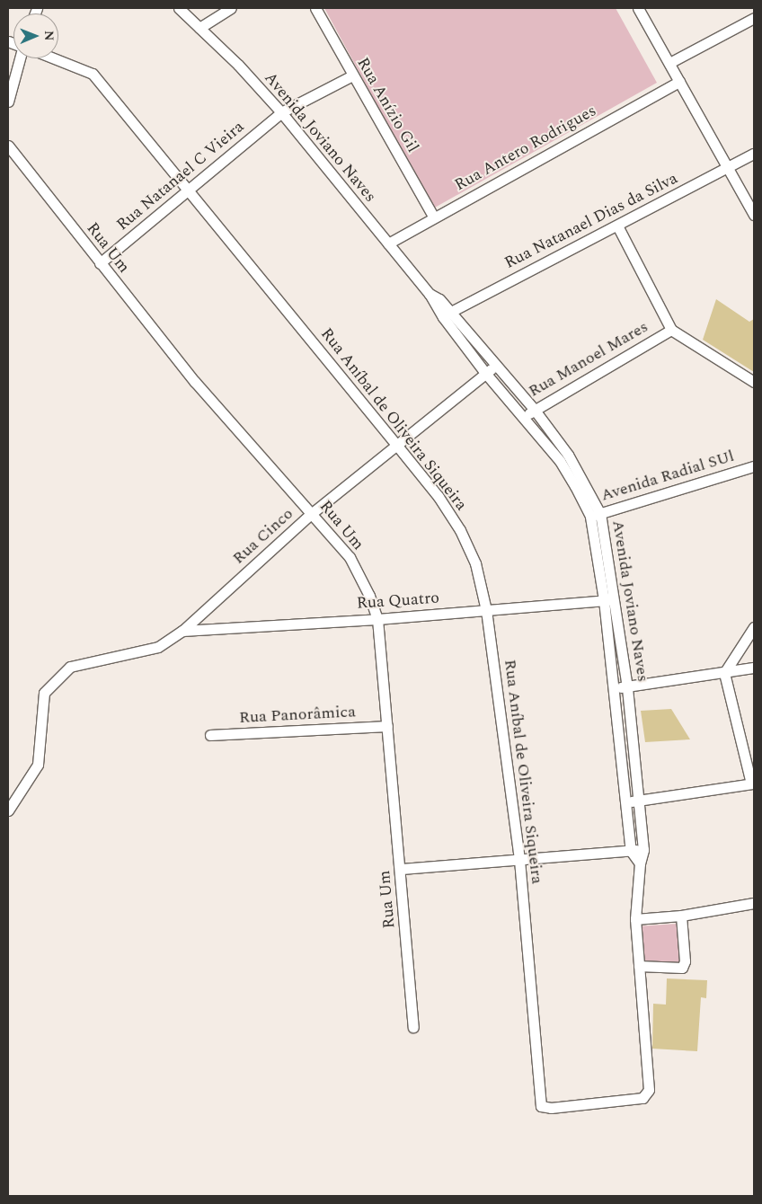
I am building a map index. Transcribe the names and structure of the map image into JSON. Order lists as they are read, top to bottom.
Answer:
{
  "streets": {
    "street": [
      "Rua Anízio Gil",
      "Avenida Joviano Naves",
      "Rua Antero Rodrigues",
      "Rua Natanael C Vieira",
      "Rua Natanael Dias da Silva",
      "Rua Um",
      "Rua Manoel Mares",
      "Rua Aníbal de Oliveira Siqueira",
      "Avenida Radial SUl",
      "Rua Cinco",
      "Rua Quatro",
      "Rua Panorâmica"
    ]
  },
  "crossings": [
    ["Rua Anízio Gil", "Rua Antero Rodrigues"],
    ["Rua Anízio Gil", "Rua Natanael C Vieira"],
    ["Avenida Joviano Naves", "Rua Antero Rodrigues"],
    ["Avenida Joviano Naves", "Rua Natanael C Vieira"],
    ["Avenida Joviano Naves", "Rua Natanael Dias da Silva"],
    ["Avenida Joviano Naves", "Rua Manoel Mares"],
    ["Avenida Joviano Naves", "Rua Aníbal de Oliveira Siqueira"],
    ["Avenida Joviano Naves", "Avenida Radial SUl"],
    ["Avenida Joviano Naves", "Rua Cinco"],
    ["Avenida Joviano Naves", "Rua Quatro"],
    ["Rua Natanael C Vieira", "Rua Um"],
    ["Rua Natanael C Vieira", "Rua Aníbal de Oliveira Siqueira"],
    ["Rua Um", "Rua Cinco"],
    ["Rua Um", "Rua Quatro"],
    ["Rua Um", "Rua Panorâmica"],
    ["Rua Aníbal de Oliveira Siqueira", "Rua Cinco"],
    ["Rua Aníbal de Oliveira Siqueira", "Rua Quatro"],
    ["Rua Cinco", "Rua Quatro"]
  ],
  "north": "right"
}
